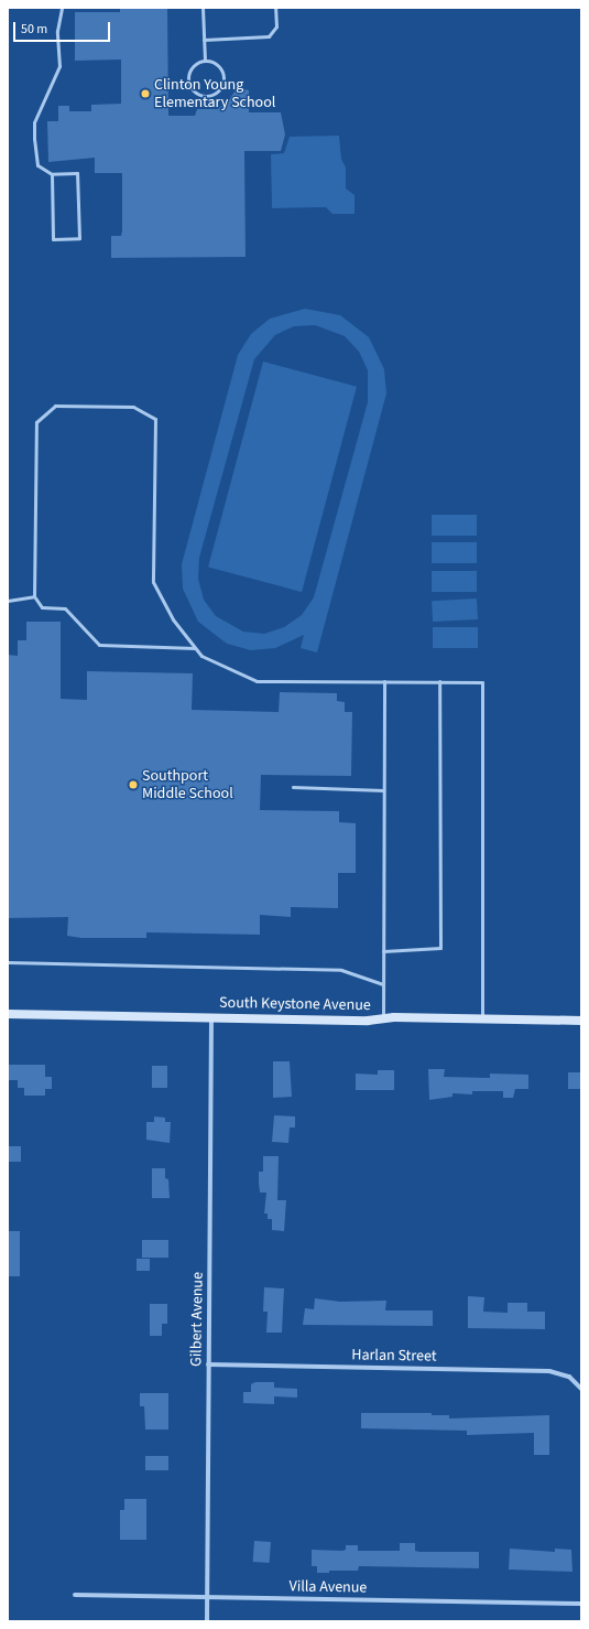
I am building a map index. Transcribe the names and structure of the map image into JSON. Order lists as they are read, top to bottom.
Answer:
{
  "streets": {
    "main road": ["South Keystone Avenue"],
    "street": ["Gilbert Avenue", "Harlan Street", "Villa Avenue"]
  },
  "crossings": [
    ["South Keystone Avenue", "Gilbert Avenue"],
    ["Gilbert Avenue", "Harlan Street"],
    ["Gilbert Avenue", "Villa Avenue"]
  ],
  "places": ["Clinton Young Elementary School", "Southport Middle School"],
  "scale_bar": "50 m"
}
